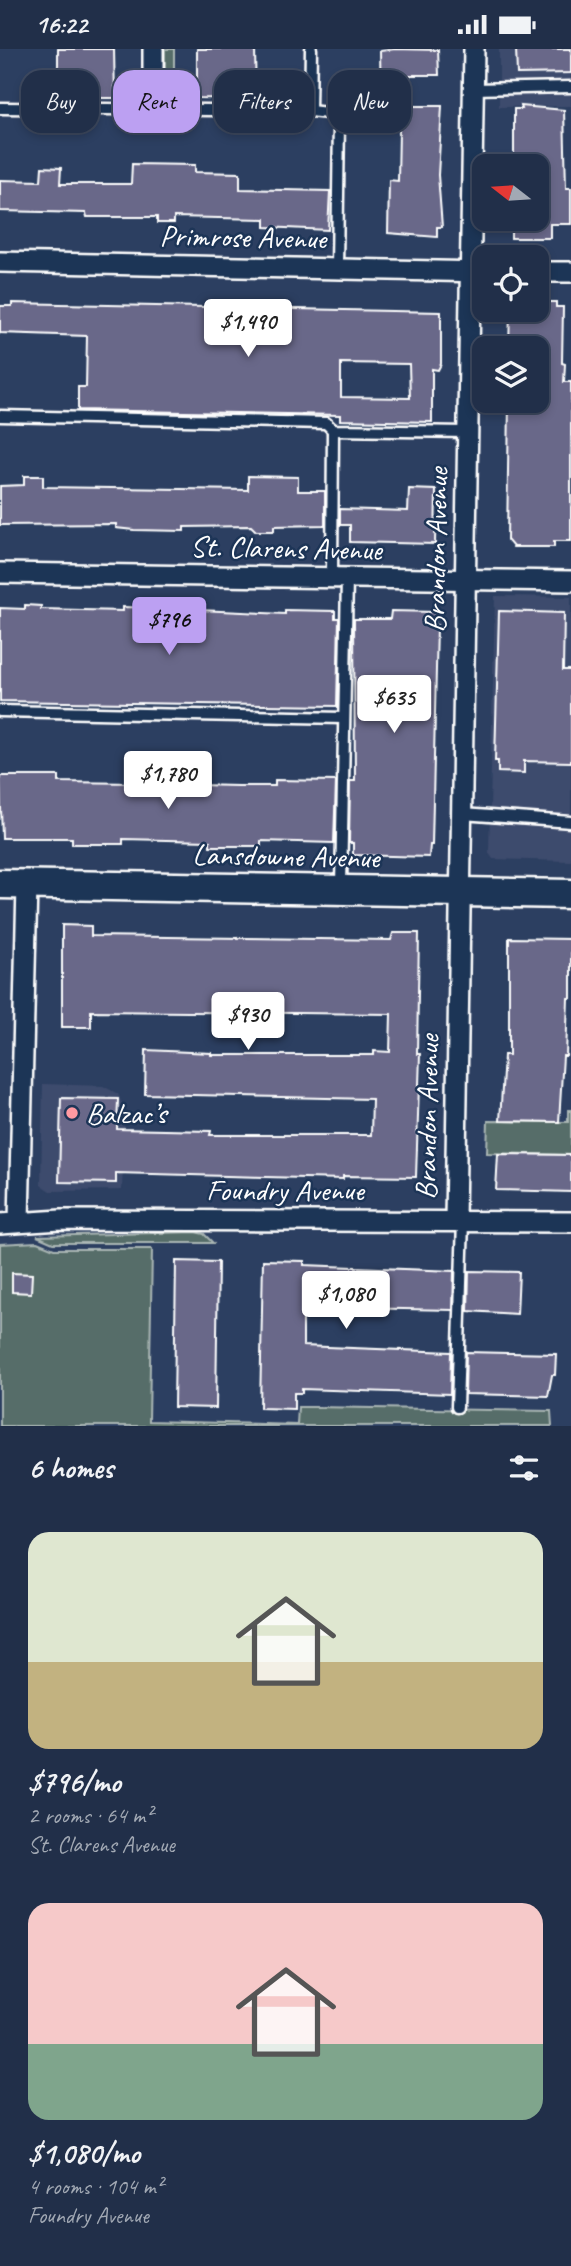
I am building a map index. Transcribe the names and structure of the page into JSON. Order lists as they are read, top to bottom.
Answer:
{
  "streets": {
    "street": [
      "Primrose Avenue",
      "St. Clarens Avenue",
      "Brandon Avenue",
      "Lansdowne Avenue",
      "Foundry Avenue"
    ]
  },
  "crossings": [
    ["St. Clarens Avenue", "Brandon Avenue"],
    ["Brandon Avenue", "Lansdowne Avenue"],
    ["Brandon Avenue", "Foundry Avenue"]
  ],
  "places": ["Balzac’s"],
  "north": "left",
  "page": {
    "status": "16:22",
    "chip": [
      "Buy",
      "Rent",
      "Filters",
      "New"
    ],
    "price": [
      "$1,490",
      "$796",
      "$635",
      "$1,780",
      "$930",
      "$1,080"
    ],
    "heading": "6 homes",
    "list": [
      {
        "name": "$796/mo",
        "note": "2 rooms · 64 m² · St. Clarens Avenue"
      },
      {
        "name": "$1,080/mo",
        "note": "4 rooms · 104 m² · Foundry Avenue"
      }
    ]
  }
}
